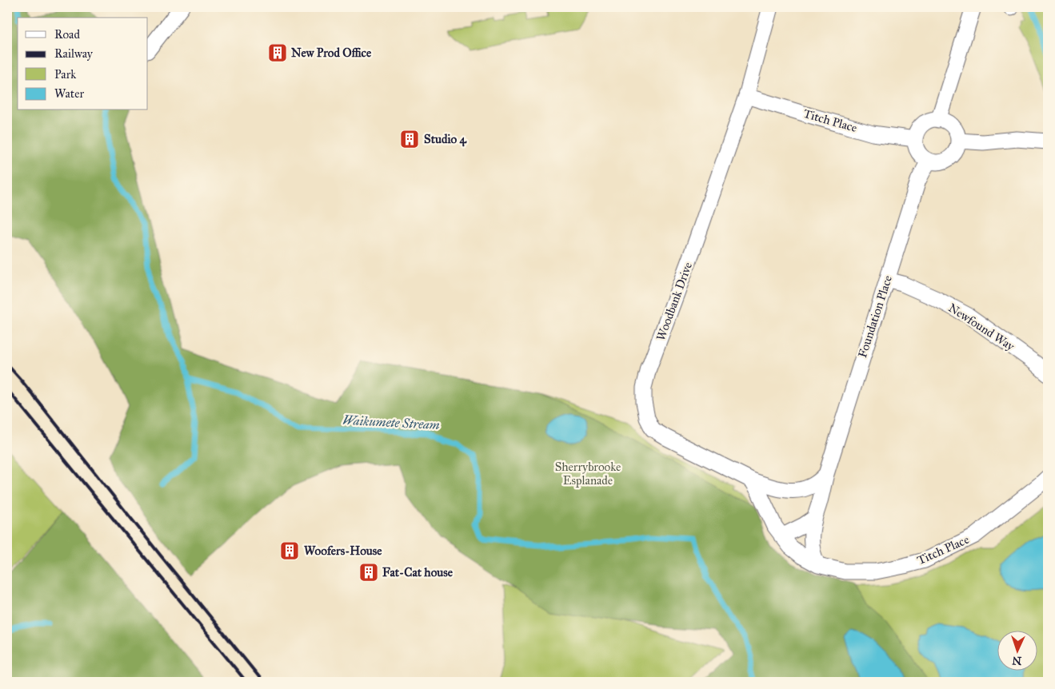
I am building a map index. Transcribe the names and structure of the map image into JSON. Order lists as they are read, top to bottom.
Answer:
{
  "streets": {
    "street": [
      "Titch Place",
      "Woodbank Drive",
      "Foundation Place",
      "Newfound Way"
    ]
  },
  "crossings": [
    ["Titch Place", "Woodbank Drive"],
    ["Titch Place", "Foundation Place"],
    ["Foundation Place", "Newfound Way"]
  ],
  "water": ["Waikumete Stream"],
  "parks": ["Sherrybrooke Esplanade"],
  "places": {
    "building": [
      "New Prod Office",
      "Studio 4",
      "Woofers-House",
      "Fat-Cat house"
    ]
  },
  "legend": [
    "Road",
    "Railway",
    "Park",
    "Water"
  ],
  "north": "bottom"
}
